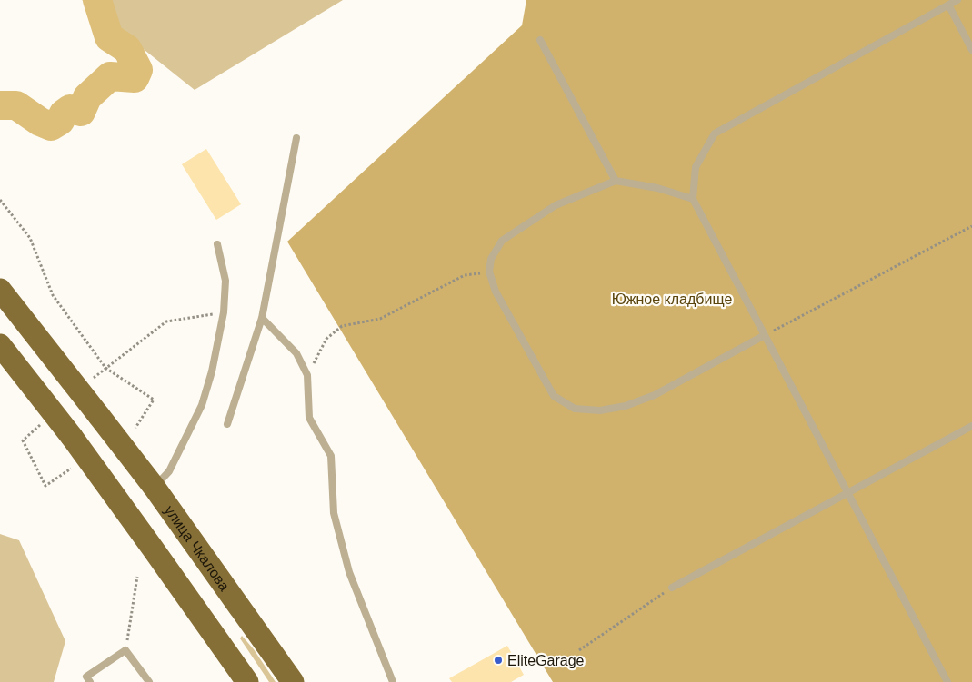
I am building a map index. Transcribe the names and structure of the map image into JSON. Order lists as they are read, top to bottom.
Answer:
{
  "streets": {
    "main road": ["улица Чкалова"]
  },
  "parks": ["Южное кладбище"],
  "places": ["EliteGarage"]
}
